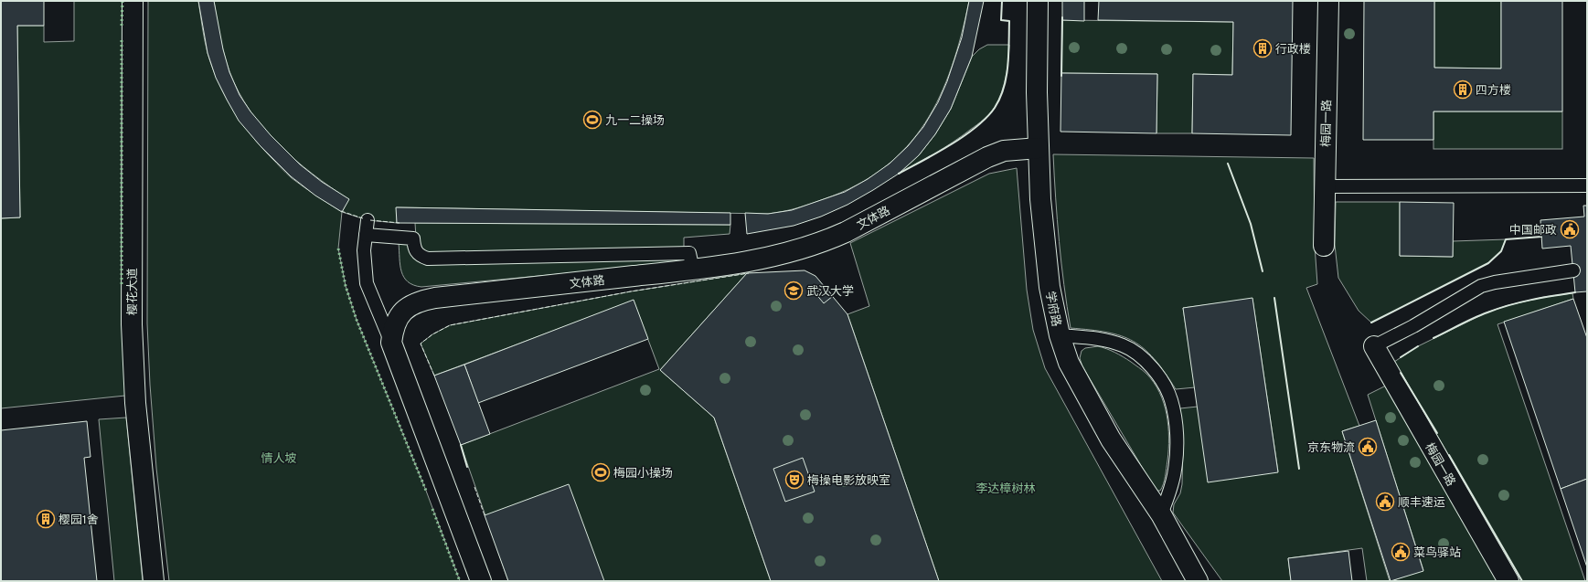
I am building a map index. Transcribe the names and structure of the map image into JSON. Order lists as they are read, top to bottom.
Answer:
{
  "streets": {
    "street": [
      "梅园一路",
      "文体路",
      "樱花大道",
      "学府路"
    ]
  },
  "crossings": [
    ["文体路", "学府路"]
  ],
  "parks": ["情人坡", "李达樟树林"],
  "places": {
    "building": ["行政楼", "四方楼", "樱园1舍"],
    "sports": ["九一二操场", "梅园小操场"],
    "public building": [
      "中国邮政",
      "京东物流",
      "顺丰速运",
      "菜鸟驿站"
    ],
    "school or university": ["武汉大学"],
    "theatre": ["梅操电影放映室"]
  }
}
